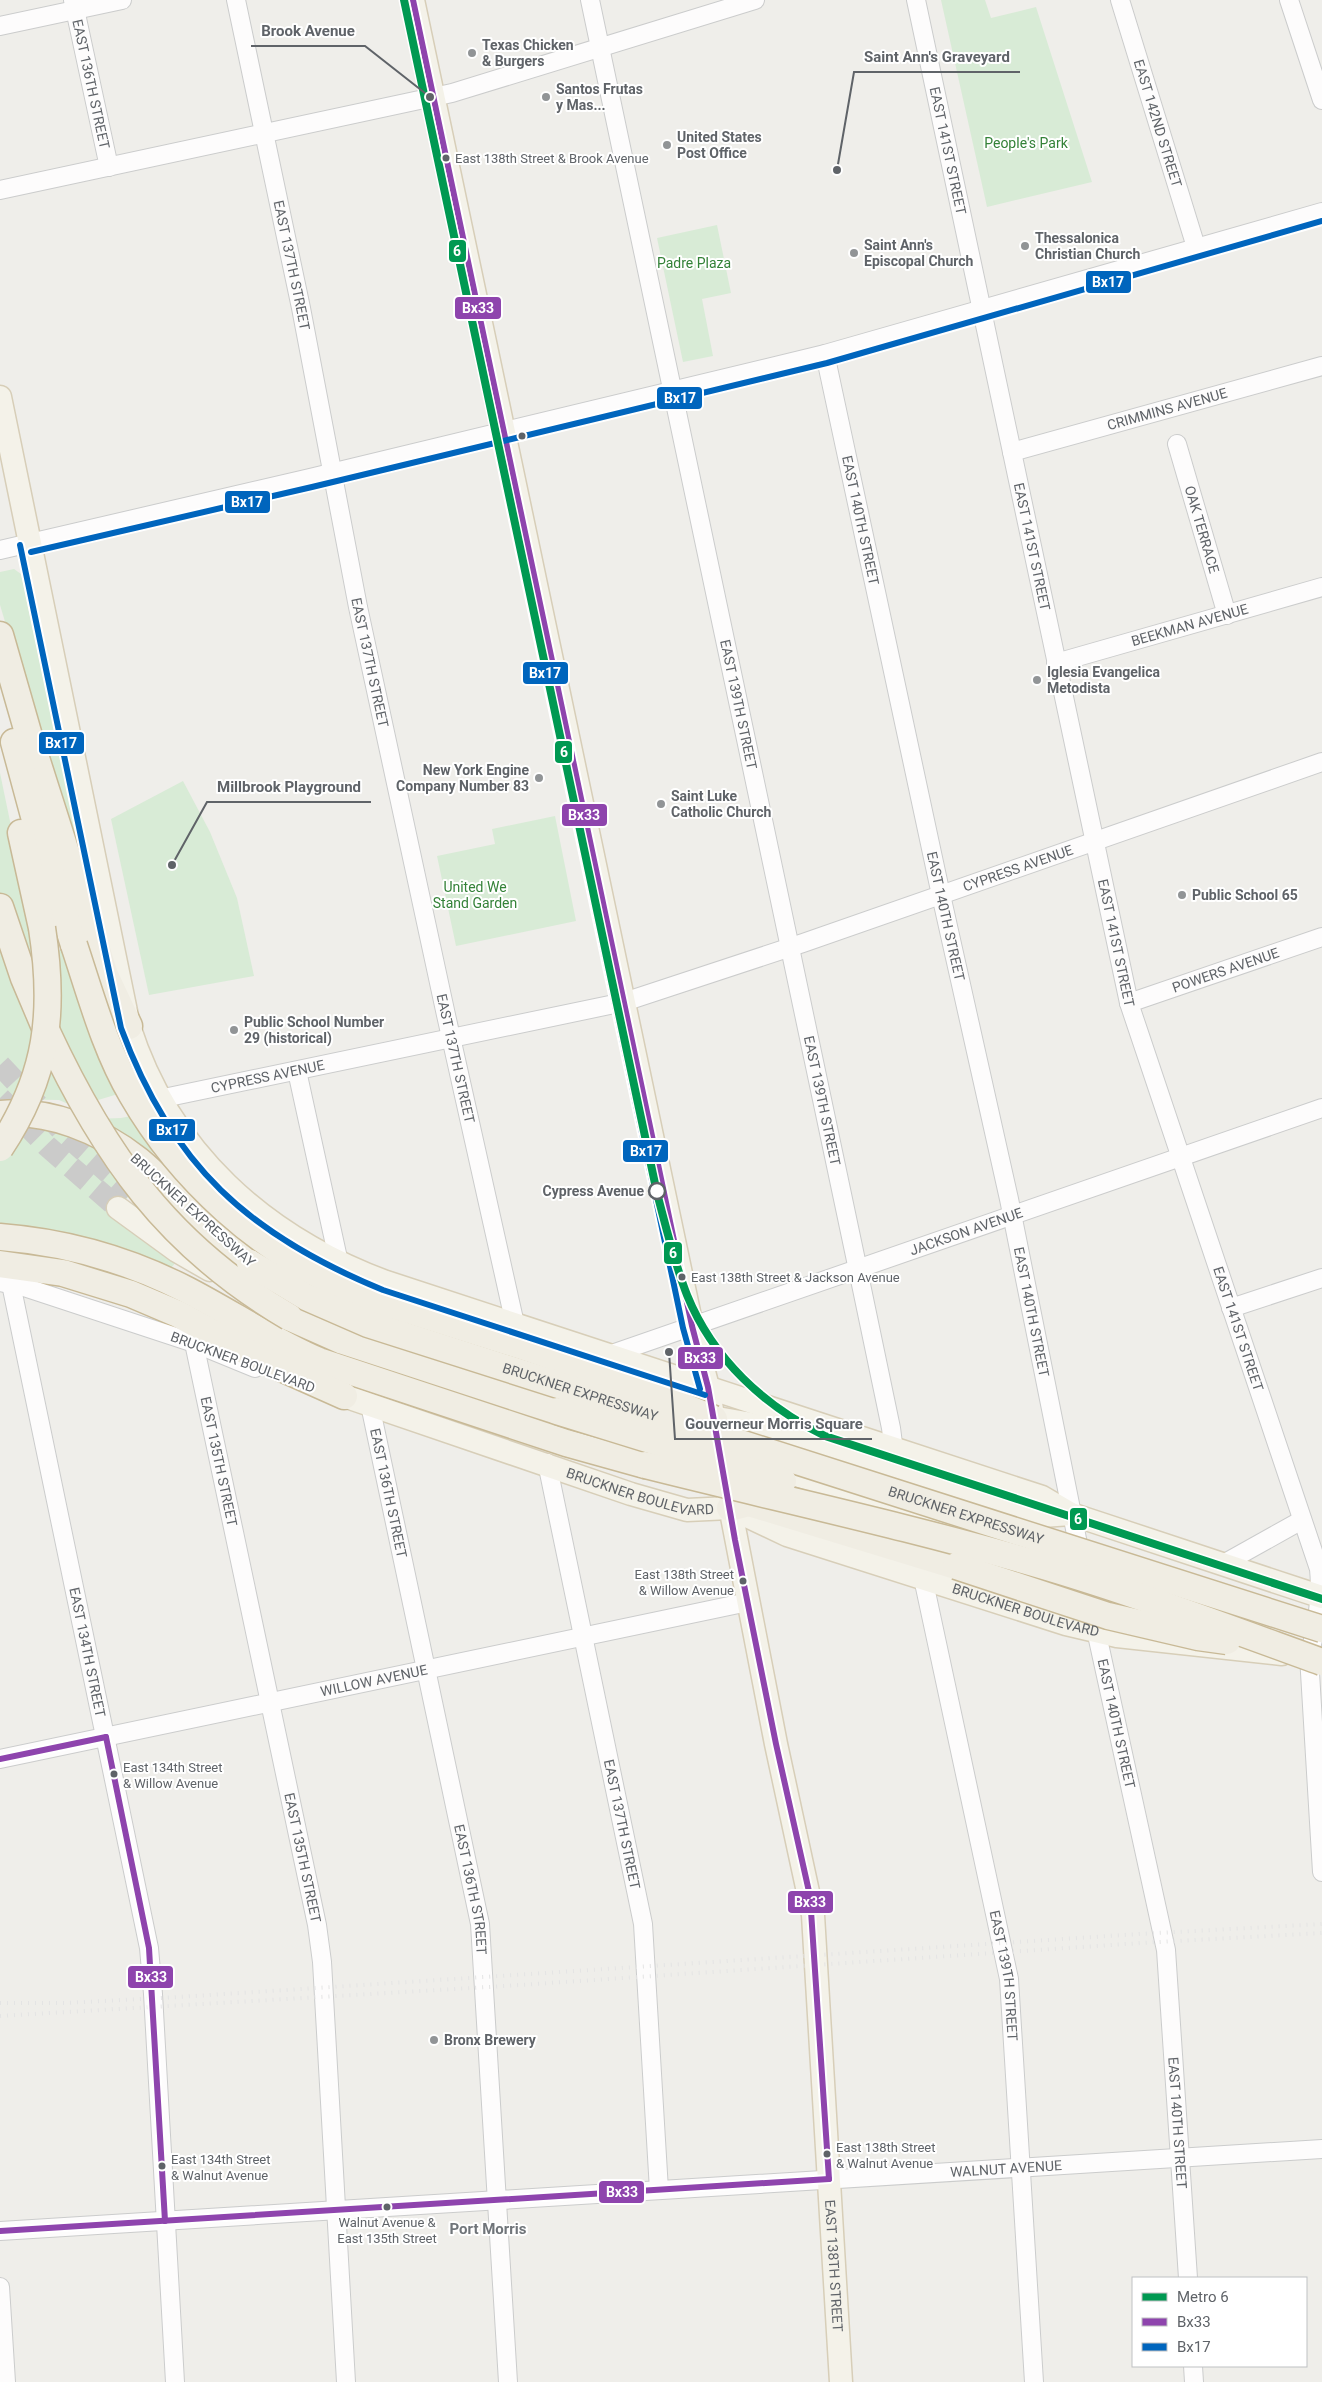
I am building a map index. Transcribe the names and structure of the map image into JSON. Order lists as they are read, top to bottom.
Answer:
{
  "streets": {
    "highway": ["BRUCKNER EXPRESSWAY"],
    "main road": ["BRUCKNER BOULEVARD", "EAST 138TH STREET"],
    "street": [
      "EAST 136TH STREET",
      "EAST 142ND STREET",
      "EAST 141ST STREET",
      "EAST 137TH STREET",
      "CRIMMINS AVENUE",
      "EAST 140TH STREET",
      "OAK TERRACE",
      "BEEKMAN AVENUE",
      "EAST 139TH STREET",
      "CYPRESS AVENUE",
      "POWERS AVENUE",
      "JACKSON AVENUE",
      "EAST 135TH STREET",
      "EAST 134TH STREET",
      "WILLOW AVENUE",
      "WALNUT AVENUE"
    ]
  },
  "crossings": [
    ["EAST 136TH STREET", "BRUCKNER BOULEVARD"],
    ["EAST 136TH STREET", "WILLOW AVENUE"],
    ["EAST 136TH STREET", "WALNUT AVENUE"],
    ["EAST 141ST STREET", "CRIMMINS AVENUE"],
    ["EAST 141ST STREET", "BEEKMAN AVENUE"],
    ["EAST 141ST STREET", "CYPRESS AVENUE"],
    ["EAST 141ST STREET", "POWERS AVENUE"],
    ["EAST 141ST STREET", "BRUCKNER EXPRESSWAY"],
    ["EAST 141ST STREET", "JACKSON AVENUE"],
    ["EAST 141ST STREET", "BRUCKNER BOULEVARD"],
    ["EAST 137TH STREET", "CYPRESS AVENUE"],
    ["EAST 137TH STREET", "BRUCKNER BOULEVARD"],
    ["EAST 137TH STREET", "WILLOW AVENUE"],
    ["EAST 137TH STREET", "WALNUT AVENUE"],
    ["EAST 140TH STREET", "CYPRESS AVENUE"],
    ["EAST 140TH STREET", "JACKSON AVENUE"],
    ["EAST 140TH STREET", "BRUCKNER BOULEVARD"],
    ["EAST 140TH STREET", "WALNUT AVENUE"],
    ["OAK TERRACE", "BEEKMAN AVENUE"],
    ["EAST 139TH STREET", "CYPRESS AVENUE"],
    ["EAST 139TH STREET", "BRUCKNER EXPRESSWAY"],
    ["EAST 139TH STREET", "JACKSON AVENUE"],
    ["EAST 139TH STREET", "BRUCKNER BOULEVARD"],
    ["EAST 139TH STREET", "WALNUT AVENUE"],
    ["CYPRESS AVENUE", "EAST 138TH STREET"],
    ["BRUCKNER EXPRESSWAY", "BRUCKNER BOULEVARD"],
    ["JACKSON AVENUE", "EAST 138TH STREET"],
    ["BRUCKNER BOULEVARD", "EAST 135TH STREET"],
    ["BRUCKNER BOULEVARD", "EAST 134TH STREET"],
    ["BRUCKNER BOULEVARD", "EAST 138TH STREET"],
    ["EAST 135TH STREET", "WILLOW AVENUE"],
    ["EAST 135TH STREET", "WALNUT AVENUE"],
    ["EAST 134TH STREET", "WILLOW AVENUE"],
    ["EAST 134TH STREET", "WALNUT AVENUE"],
    ["WILLOW AVENUE", "EAST 138TH STREET"],
    ["WALNUT AVENUE", "EAST 138TH STREET"]
  ],
  "districts": ["Port Morris"],
  "parks": ["People's Park", "Padre Plaza", "United We Stand Garden"],
  "places": [
    "Texas Chicken & Burgers",
    "Brook Avenue",
    "Santos Frutas y Mas...",
    "United States Post Office",
    "East 138th Street & Brook Avenue",
    "Saint Ann's Graveyard",
    "Thessalonica Christian Church",
    "Saint Ann's Episcopal Church",
    "Iglesia Evangelica Metodista",
    "New York Engine Company Number 83",
    "Saint Luke Catholic Church",
    "Millbrook Playground",
    "Public School 65",
    "Public School Number 29 (historical)",
    "Cypress Avenue",
    "East 138th Street & Jackson Avenue",
    "Gouverneur Morris Square",
    "East 138th Street & Willow Avenue",
    "East 134th Street & Willow Avenue",
    "Bronx Brewery",
    "East 138th Street & Walnut Avenue",
    "East 134th Street & Walnut Avenue",
    "Walnut Avenue & East 135th Street"
  ],
  "lines": ["metro line 6", "transit line Bx33", "transit line Bx17"],
  "legend": ["Metro 6", "Bx33", "Bx17"]
}
